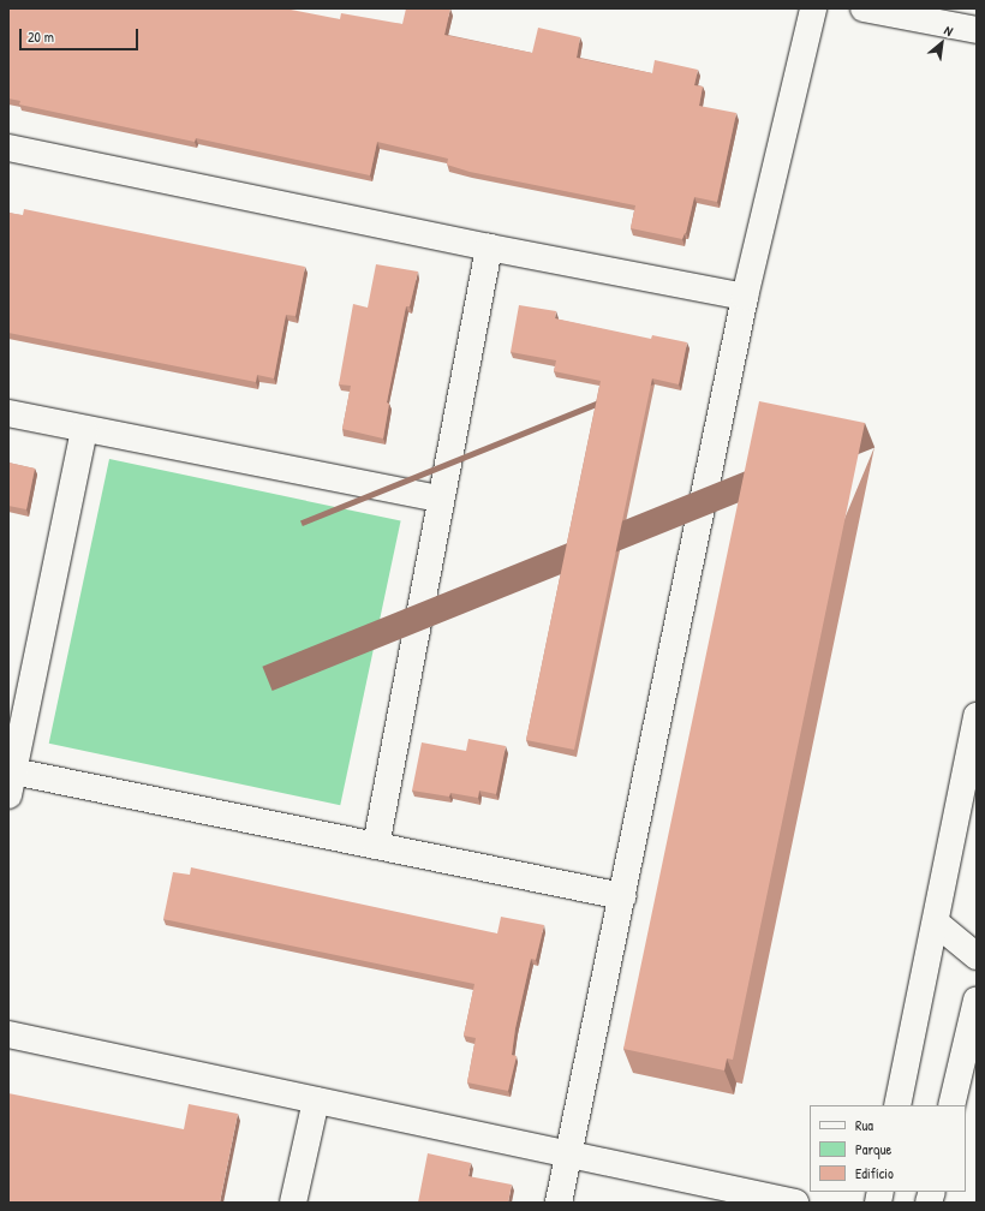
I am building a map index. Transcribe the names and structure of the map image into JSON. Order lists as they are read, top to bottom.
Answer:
{
  "legend": ["Rua", "Parque", "Edifício"],
  "scale_bar": "20 m",
  "north": "top right"
}
